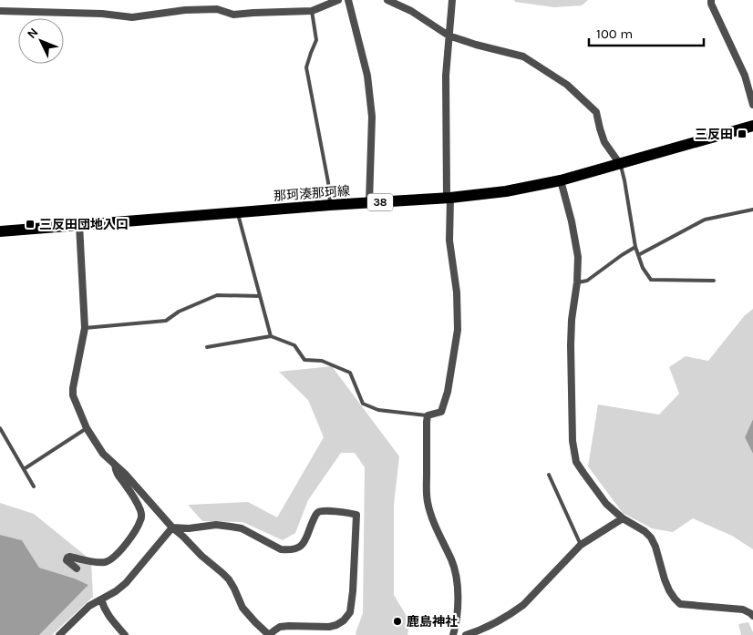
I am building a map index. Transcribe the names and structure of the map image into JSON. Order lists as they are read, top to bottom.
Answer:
{
  "streets": {
    "main road": ["那珂湊那珂線", "38"]
  },
  "places": {
    "transit": ["三反田", "三反田団地入口"],
    "other": ["鹿島神社"]
  },
  "scale_bar": "100 m",
  "north": "top left"
}
